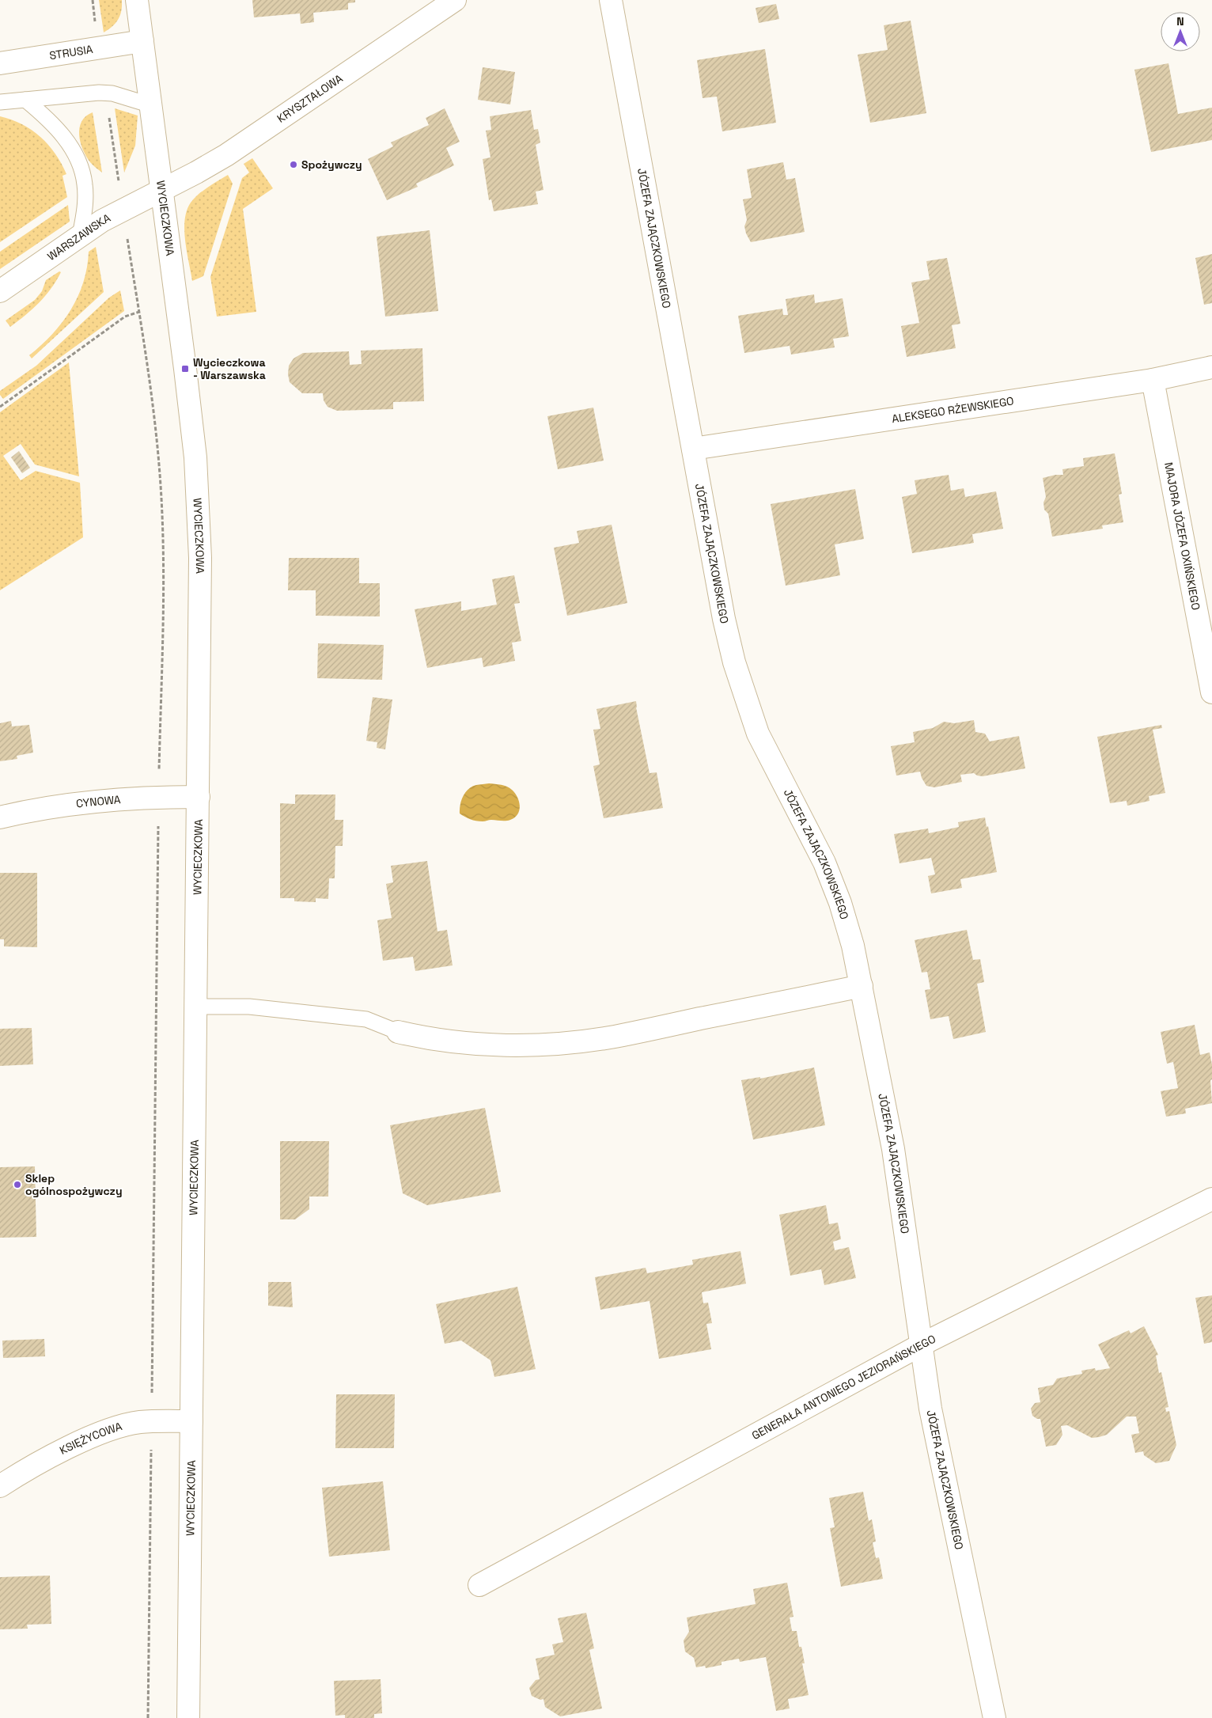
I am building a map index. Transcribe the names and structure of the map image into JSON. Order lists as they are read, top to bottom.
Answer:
{
  "streets": {
    "street": [
      "STRUSIA",
      "KRYSZTAŁOWA",
      "WYCIECZKOWA",
      "WARSZAWSKA",
      "JÓZEFA ZAJĄCZKOWSKIEGO",
      "ALEKSEGO RŻEWSKIEGO",
      "MAJORA JÓZEFA OXIŃSKIEGO",
      "CYNOWA",
      "GENERAŁA ANTONIEGO JEZIORAŃSKIEGO",
      "KSIĘŻYCOWA"
    ]
  },
  "crossings": [
    ["STRUSIA", "WYCIECZKOWA"],
    ["KRYSZTAŁOWA", "WYCIECZKOWA"],
    ["KRYSZTAŁOWA", "WARSZAWSKA"],
    ["WYCIECZKOWA", "WARSZAWSKA"],
    ["WYCIECZKOWA", "CYNOWA"],
    ["WYCIECZKOWA", "KSIĘŻYCOWA"],
    ["JÓZEFA ZAJĄCZKOWSKIEGO", "ALEKSEGO RŻEWSKIEGO"],
    ["JÓZEFA ZAJĄCZKOWSKIEGO", "GENERAŁA ANTONIEGO JEZIORAŃSKIEGO"],
    ["ALEKSEGO RŻEWSKIEGO", "MAJORA JÓZEFA OXIŃSKIEGO"]
  ],
  "places": {
    "other": ["Spożywczy", "Sklep ogólnospożywczy"],
    "transit": ["Wycieczkowa - Warszawska"]
  },
  "north": "top"
}
